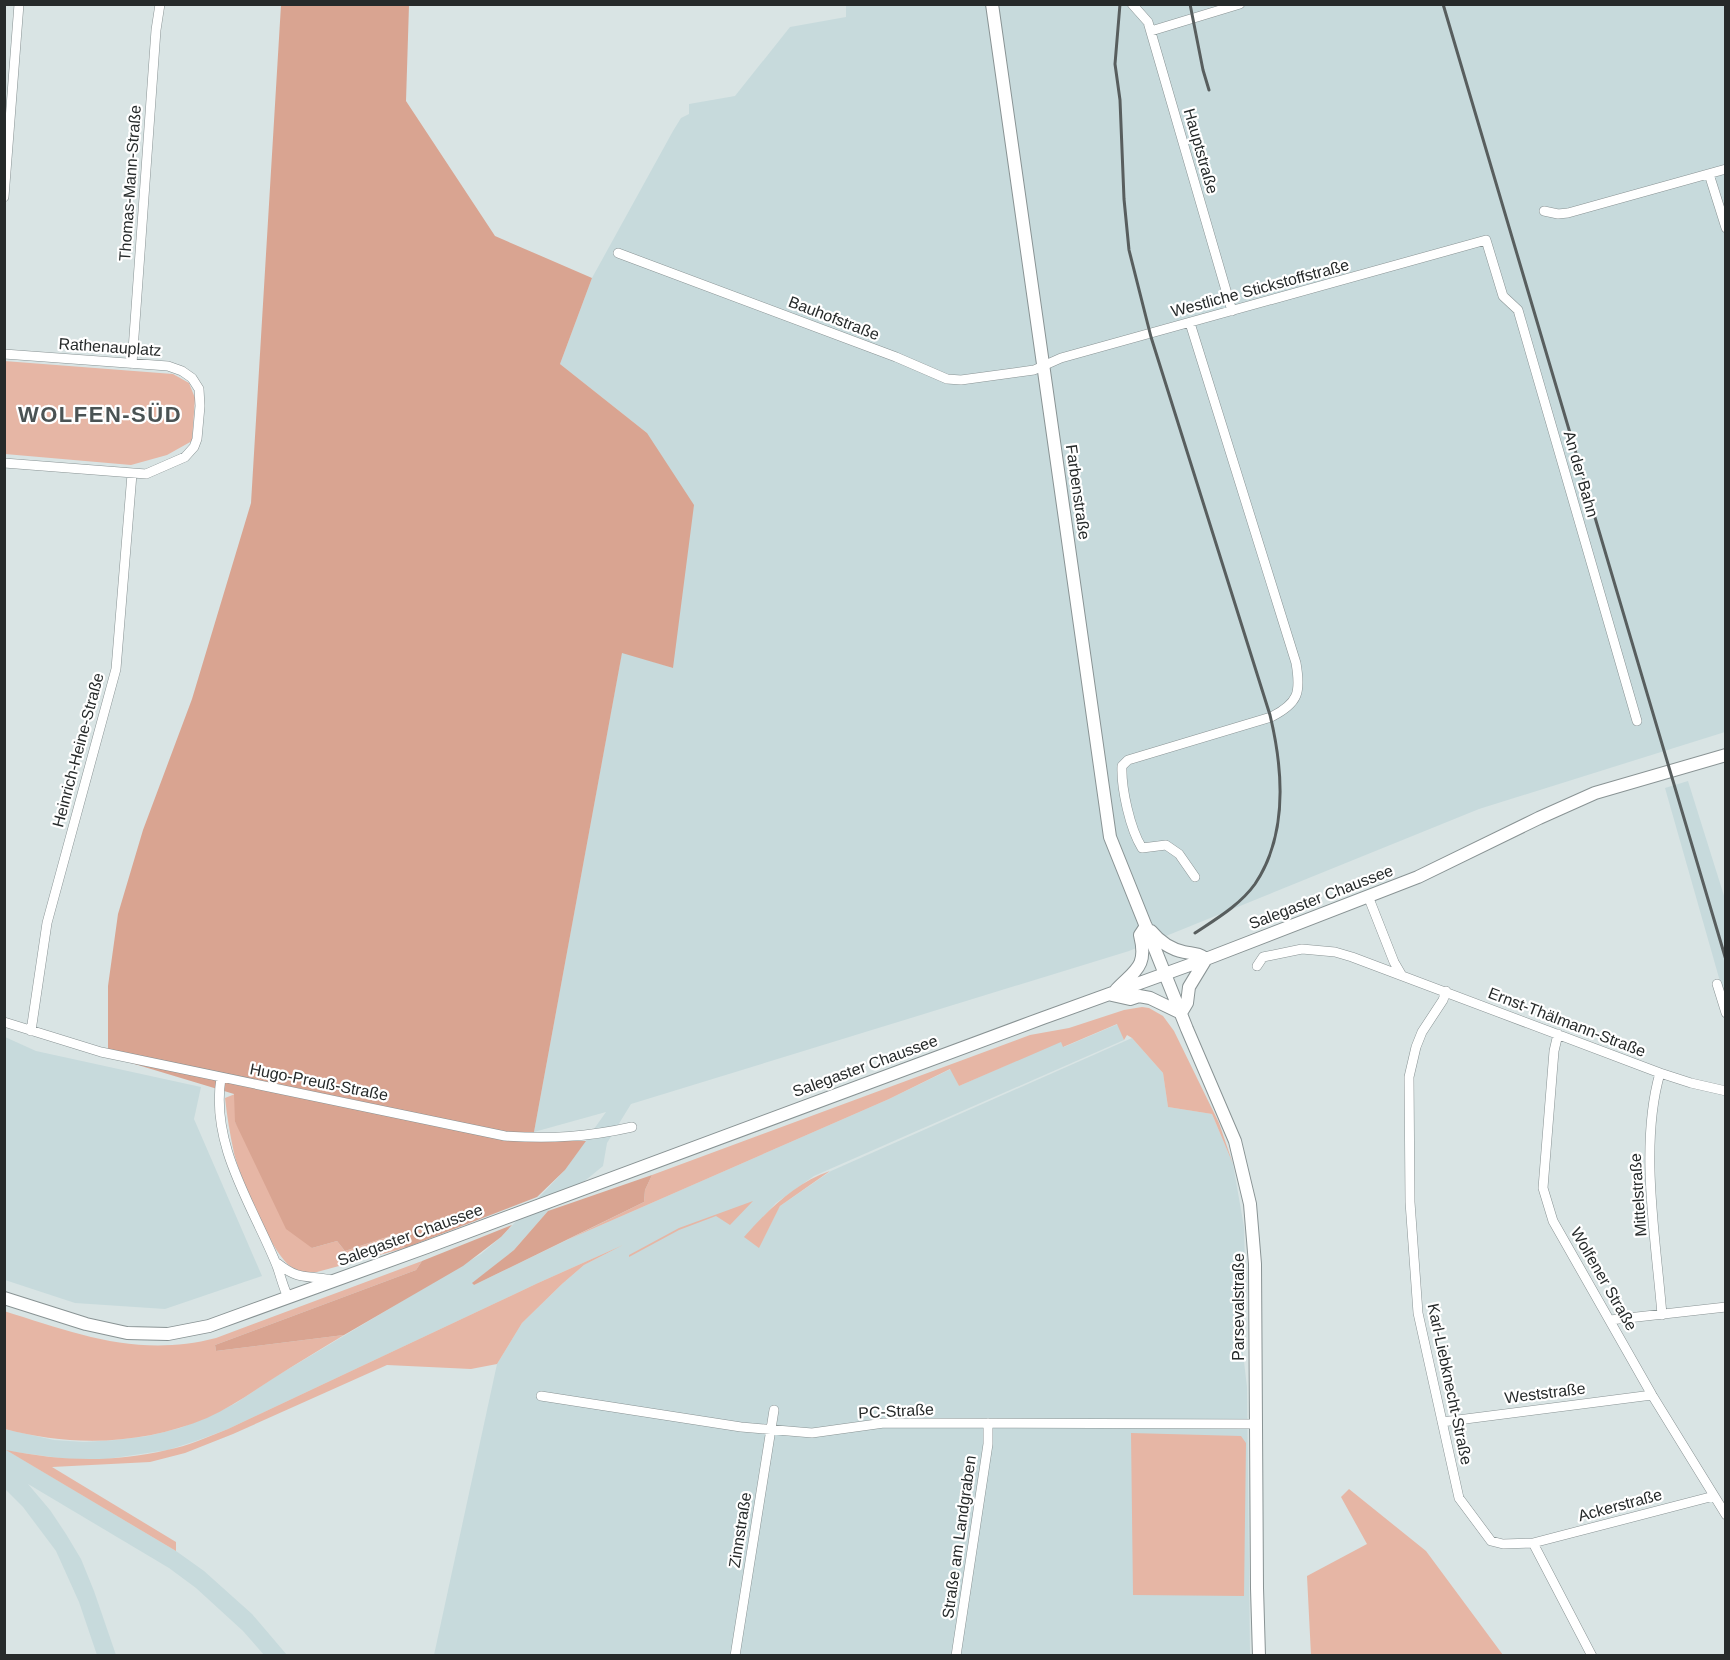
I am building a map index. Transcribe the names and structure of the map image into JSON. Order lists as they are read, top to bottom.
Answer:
{
  "streets": {
    "street": [
      "Hauptstraße",
      "Thomas-Mann-Straße",
      "Westliche Stickstoffstraße",
      "Bauhofstraße",
      "Rathenauplatz",
      "An der Bahn",
      "Farbenstraße",
      "Heinrich-Heine-Straße",
      "Salegaster Chaussee",
      "Ernst-Thälmann-Straße",
      "Hugo-Preuß-Straße",
      "Mittelstraße",
      "Wolfener Straße",
      "Parsevalstraße",
      "Karl-Liebknecht-Straße",
      "Weststraße",
      "PC-Straße",
      "Ackerstraße",
      "Zinnstraße",
      "Straße am Landgraben"
    ]
  },
  "crossings": [
    ["Hauptstraße", "Westliche Stickstoffstraße"],
    ["Thomas-Mann-Straße", "Rathenauplatz"],
    ["Westliche Stickstoffstraße", "Bauhofstraße"],
    ["Westliche Stickstoffstraße", "An der Bahn"],
    ["Westliche Stickstoffstraße", "Farbenstraße"],
    ["Bauhofstraße", "Farbenstraße"],
    ["Rathenauplatz", "Heinrich-Heine-Straße"],
    ["Farbenstraße", "Salegaster Chaussee"],
    ["Farbenstraße", "Parsevalstraße"],
    ["Heinrich-Heine-Straße", "Hugo-Preuß-Straße"],
    ["Salegaster Chaussee", "Parsevalstraße"],
    ["Ernst-Thälmann-Straße", "Mittelstraße"],
    ["Ernst-Thälmann-Straße", "Wolfener Straße"],
    ["Ernst-Thälmann-Straße", "Karl-Liebknecht-Straße"],
    ["Wolfener Straße", "Weststraße"],
    ["Wolfener Straße", "Ackerstraße"],
    ["Parsevalstraße", "PC-Straße"],
    ["Karl-Liebknecht-Straße", "Weststraße"],
    ["Karl-Liebknecht-Straße", "Ackerstraße"],
    ["PC-Straße", "Zinnstraße"],
    ["PC-Straße", "Straße am Landgraben"]
  ],
  "districts": ["WOLFEN-SÜD"]
}
